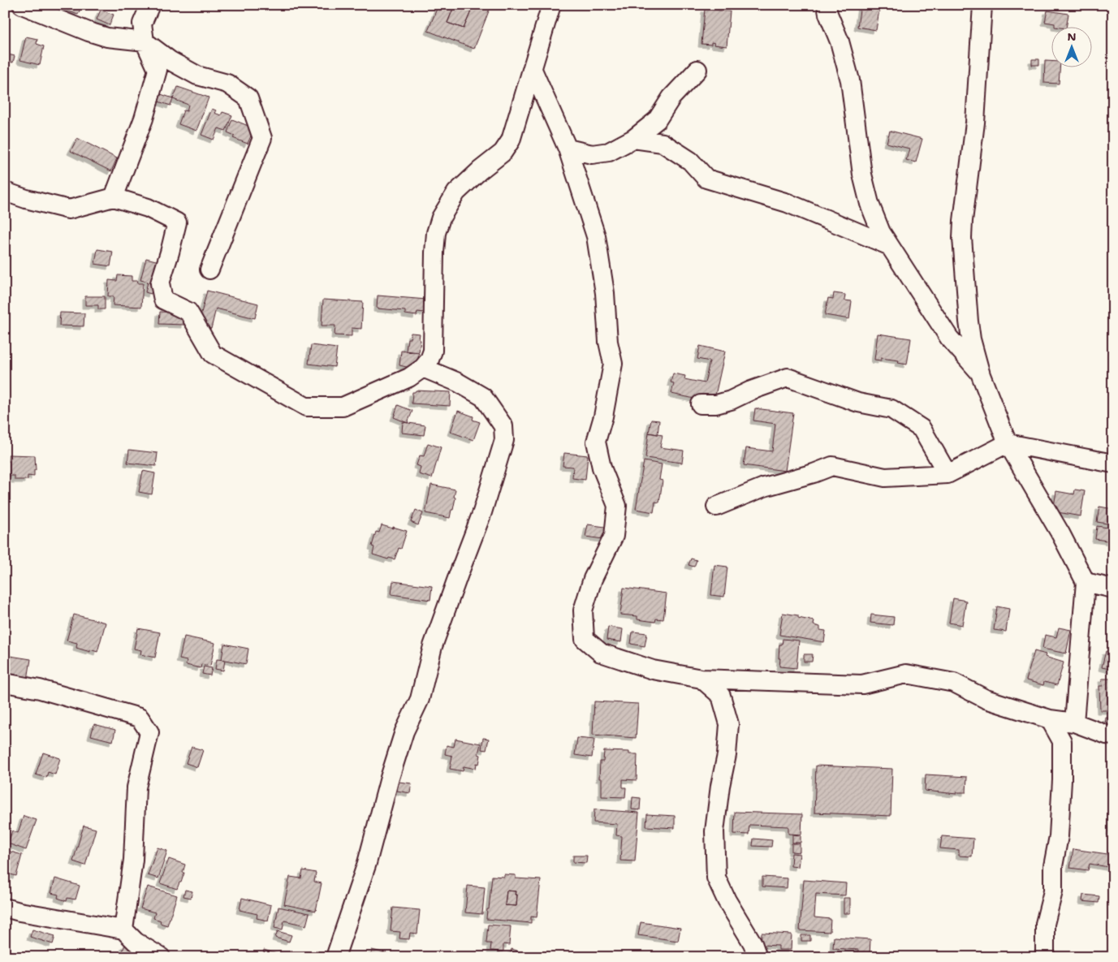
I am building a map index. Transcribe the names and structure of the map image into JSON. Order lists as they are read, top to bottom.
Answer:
{
  "north": "top"
}
